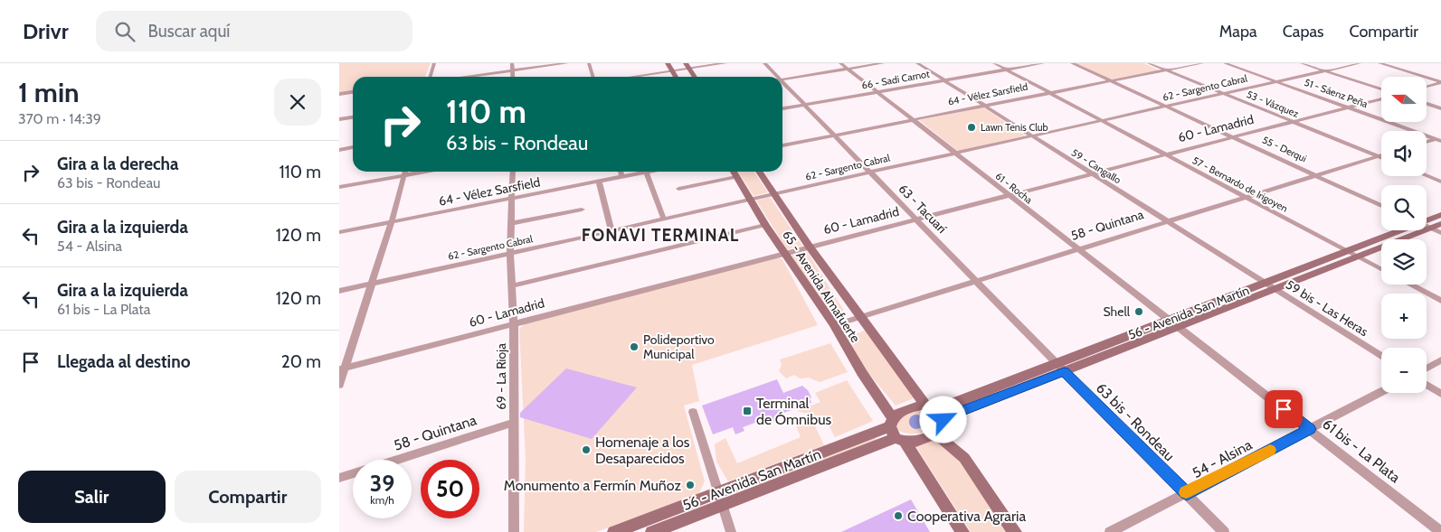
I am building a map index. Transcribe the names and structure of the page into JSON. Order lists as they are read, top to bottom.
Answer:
{
  "streets": {
    "main road": ["65 - Avenida Almafuerte", "56 - Avenida San Martín"],
    "street": [
      "66 - Sadi Carnot",
      "62 - Sargento Cabral",
      "51 - Sáenz Peña",
      "64 - Vélez Sarsfield",
      "53 - Vázquez",
      "60 - Lamadrid",
      "55 - Derqui",
      "59 - Cangallo",
      "57 - Bernardo de Irigoyen",
      "61 - Rocha",
      "63 - Tacuarí",
      "58 - Quintana",
      "59 bis - Las Heras",
      "69 - La Rioja",
      "63 bis - Rondeau",
      "61 bis - La Plata",
      "54 - Alsina"
    ]
  },
  "crossings": [
    ["66 - Sadi Carnot", "59 - Cangallo"],
    ["66 - Sadi Carnot", "57 - Bernardo de Irigoyen"],
    ["66 - Sadi Carnot", "61 - Rocha"],
    ["66 - Sadi Carnot", "63 - Tacuarí"],
    ["62 - Sargento Cabral", "51 - Sáenz Peña"],
    ["62 - Sargento Cabral", "53 - Vázquez"],
    ["62 - Sargento Cabral", "55 - Derqui"],
    ["62 - Sargento Cabral", "59 - Cangallo"],
    ["62 - Sargento Cabral", "57 - Bernardo de Irigoyen"],
    ["62 - Sargento Cabral", "61 - Rocha"],
    ["62 - Sargento Cabral", "63 - Tacuarí"],
    ["62 - Sargento Cabral", "65 - Avenida Almafuerte"],
    ["62 - Sargento Cabral", "69 - La Rioja"],
    ["51 - Sáenz Peña", "60 - Lamadrid"],
    ["64 - Vélez Sarsfield", "53 - Vázquez"],
    ["64 - Vélez Sarsfield", "55 - Derqui"],
    ["64 - Vélez Sarsfield", "59 - Cangallo"],
    ["64 - Vélez Sarsfield", "57 - Bernardo de Irigoyen"],
    ["64 - Vélez Sarsfield", "61 - Rocha"],
    ["64 - Vélez Sarsfield", "63 - Tacuarí"],
    ["64 - Vélez Sarsfield", "69 - La Rioja"],
    ["53 - Vázquez", "60 - Lamadrid"],
    ["53 - Vázquez", "58 - Quintana"],
    ["60 - Lamadrid", "55 - Derqui"],
    ["60 - Lamadrid", "59 - Cangallo"],
    ["60 - Lamadrid", "57 - Bernardo de Irigoyen"],
    ["60 - Lamadrid", "61 - Rocha"],
    ["60 - Lamadrid", "63 - Tacuarí"],
    ["60 - Lamadrid", "65 - Avenida Almafuerte"],
    ["60 - Lamadrid", "69 - La Rioja"],
    ["55 - Derqui", "58 - Quintana"],
    ["59 - Cangallo", "58 - Quintana"],
    ["59 - Cangallo", "59 bis - Las Heras"],
    ["59 - Cangallo", "56 - Avenida San Martín"],
    ["57 - Bernardo de Irigoyen", "58 - Quintana"],
    ["57 - Bernardo de Irigoyen", "56 - Avenida San Martín"],
    ["61 - Rocha", "58 - Quintana"],
    ["61 - Rocha", "56 - Avenida San Martín"],
    ["61 - Rocha", "61 bis - La Plata"],
    ["63 - Tacuarí", "58 - Quintana"],
    ["63 - Tacuarí", "56 - Avenida San Martín"],
    ["63 - Tacuarí", "63 bis - Rondeau"],
    ["58 - Quintana", "65 - Avenida Almafuerte"],
    ["58 - Quintana", "69 - La Rioja"],
    ["65 - Avenida Almafuerte", "56 - Avenida San Martín"],
    ["59 bis - Las Heras", "56 - Avenida San Martín"],
    ["56 - Avenida San Martín", "63 bis - Rondeau"],
    ["56 - Avenida San Martín", "61 bis - La Plata"],
    ["63 bis - Rondeau", "54 - Alsina"],
    ["61 bis - La Plata", "54 - Alsina"]
  ],
  "districts": ["FONAVI TERMINAL"],
  "places": {
    "other": [
      "Lawn Tenis Club",
      "Shell",
      "Polideportivo Municipal",
      "Homenaje a los Desaparecidos",
      "Monumento a Fermín Muñoz",
      "Cooperativa Agraria"
    ],
    "transit": ["Terminal de Ómnibus"]
  },
  "north": "left",
  "page": {
    "header": "Drivr",
    "search": "Buscar aquí",
    "nav": ["Mapa", "Capas", "Compartir"],
    "heading": ["1 min", "370 m · 14:39"],
    "map_buttons": ["+", "−"],
    "turn": ["110 m", "63 bis - Rondeau"],
    "list": [
      {
        "name": "Gira a la derecha",
        "note": "63 bis - Rondeau",
        "value": "110 m"
      },
      {
        "name": "Gira a la izquierda",
        "note": "54 - Alsina",
        "value": "120 m"
      },
      {
        "name": "Gira a la izquierda",
        "note": "61 bis - La Plata",
        "value": "120 m"
      },
      {
        "name": "Llegada al destino",
        "value": "20 m"
      }
    ],
    "speed": "39 km/h",
    "limit": "50",
    "buttons": ["Salir", "Compartir"]
  }
}
